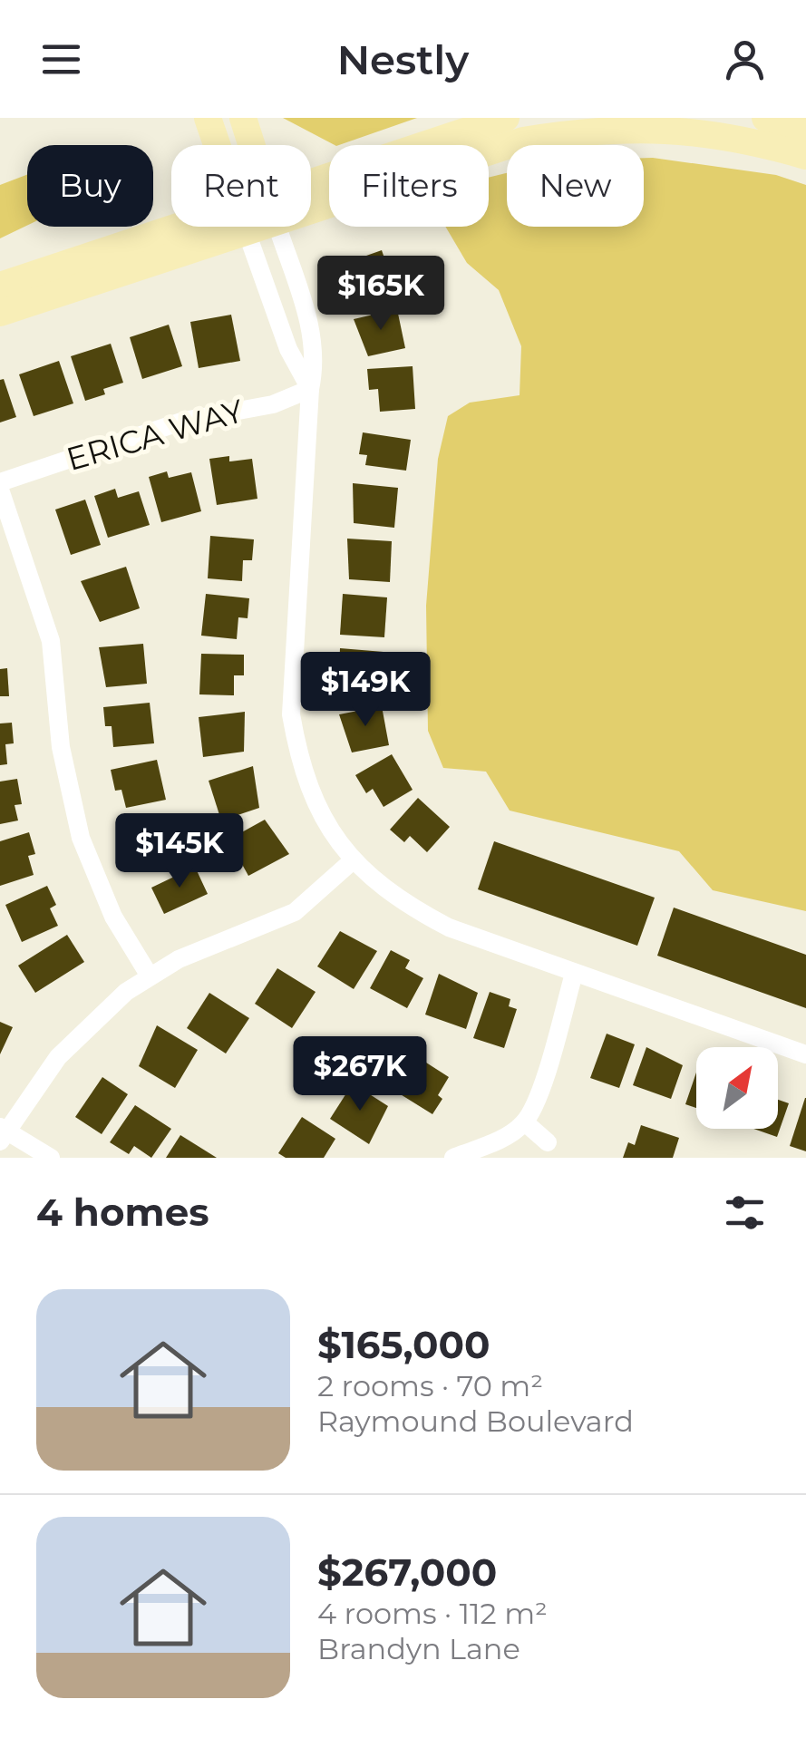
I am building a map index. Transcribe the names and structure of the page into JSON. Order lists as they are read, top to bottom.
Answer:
{
  "streets": {
    "street": ["ERICA WAY"]
  },
  "north": "top right",
  "page": {
    "header": "Nestly",
    "chip": [
      "Buy",
      "Rent",
      "Filters",
      "New"
    ],
    "price": [
      "$165K",
      "$149K",
      "$145K",
      "$267K"
    ],
    "heading": "4 homes",
    "list": [
      {
        "name": "$165,000",
        "note": "2 rooms · 70 m² · Raymound Boulevard"
      },
      {
        "name": "$267,000",
        "note": "4 rooms · 112 m² · Brandyn Lane"
      }
    ]
  }
}
